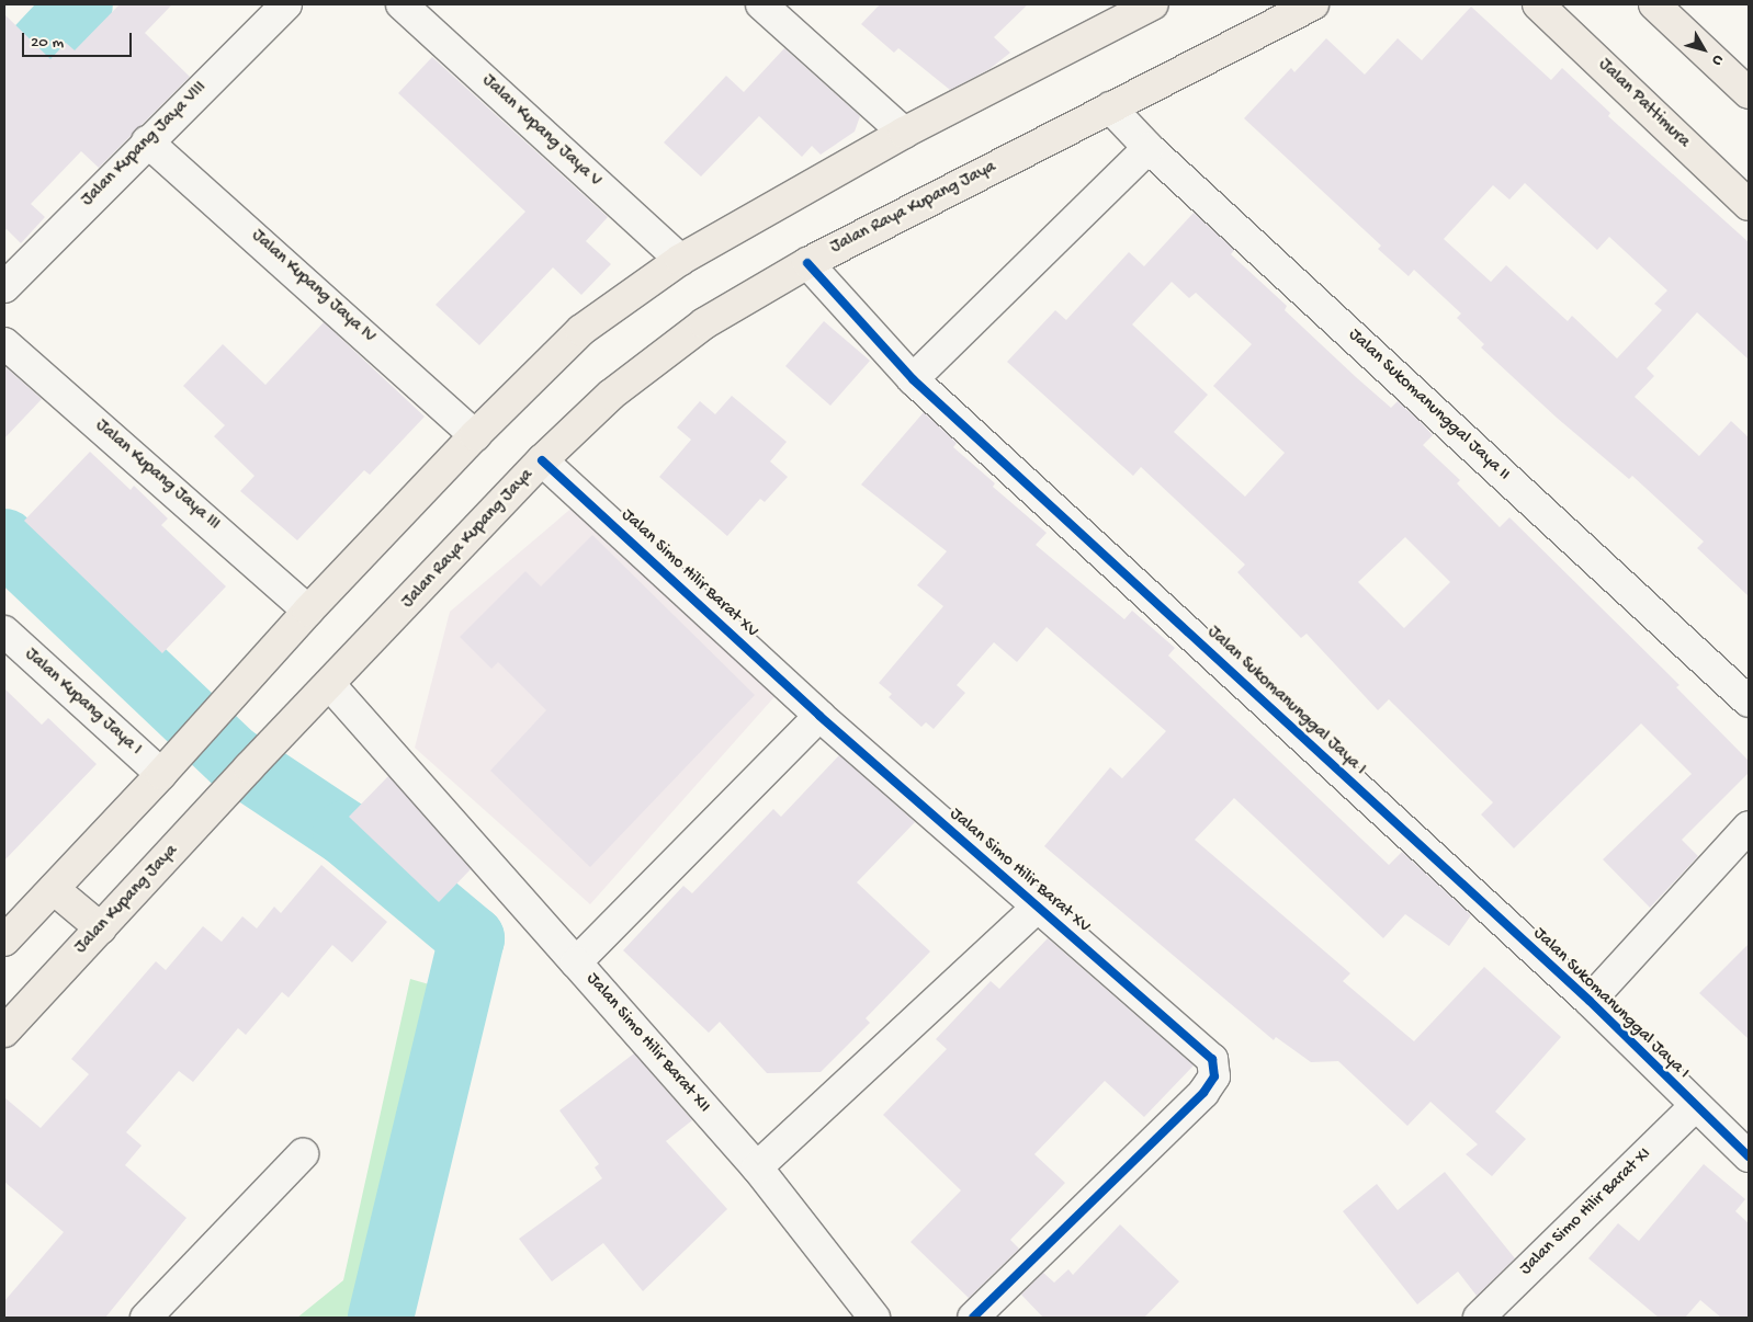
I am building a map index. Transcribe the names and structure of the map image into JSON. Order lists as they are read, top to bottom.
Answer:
{
  "streets": {
    "main road": ["Jalan Pattimura", "Jalan Raya Kupang Jaya", "Jalan Kupang Jaya"],
    "street": [
      "Jalan Kupang Jaya V",
      "Jalan Kupang Jaya VIII",
      "Jalan Kupang Jaya IV",
      "Jalan Sukomanunggal Jaya II",
      "Jalan Kupang Jaya III",
      "Jalan Simo Hilir Barat XV",
      "Jalan Sukomanunggal Jaya I",
      "Jalan Kupang Jaya I",
      "Jalan Simo Hilir Barat XII",
      "Jalan Simo Hilir Barat XI"
    ]
  },
  "crossings": [
    ["Jalan Kupang Jaya VIII", "Jalan Kupang Jaya IV"],
    ["Jalan Raya Kupang Jaya", "Jalan Sukomanunggal Jaya II"],
    ["Jalan Raya Kupang Jaya", "Jalan Simo Hilir Barat XV"],
    ["Jalan Raya Kupang Jaya", "Jalan Sukomanunggal Jaya I"],
    ["Jalan Raya Kupang Jaya", "Jalan Kupang Jaya"],
    ["Jalan Simo Hilir Barat XV", "Jalan Simo Hilir Barat XII"],
    ["Jalan Sukomanunggal Jaya I", "Jalan Simo Hilir Barat XI"]
  ],
  "scale_bar": "20 m",
  "north": "bottom right"
}
